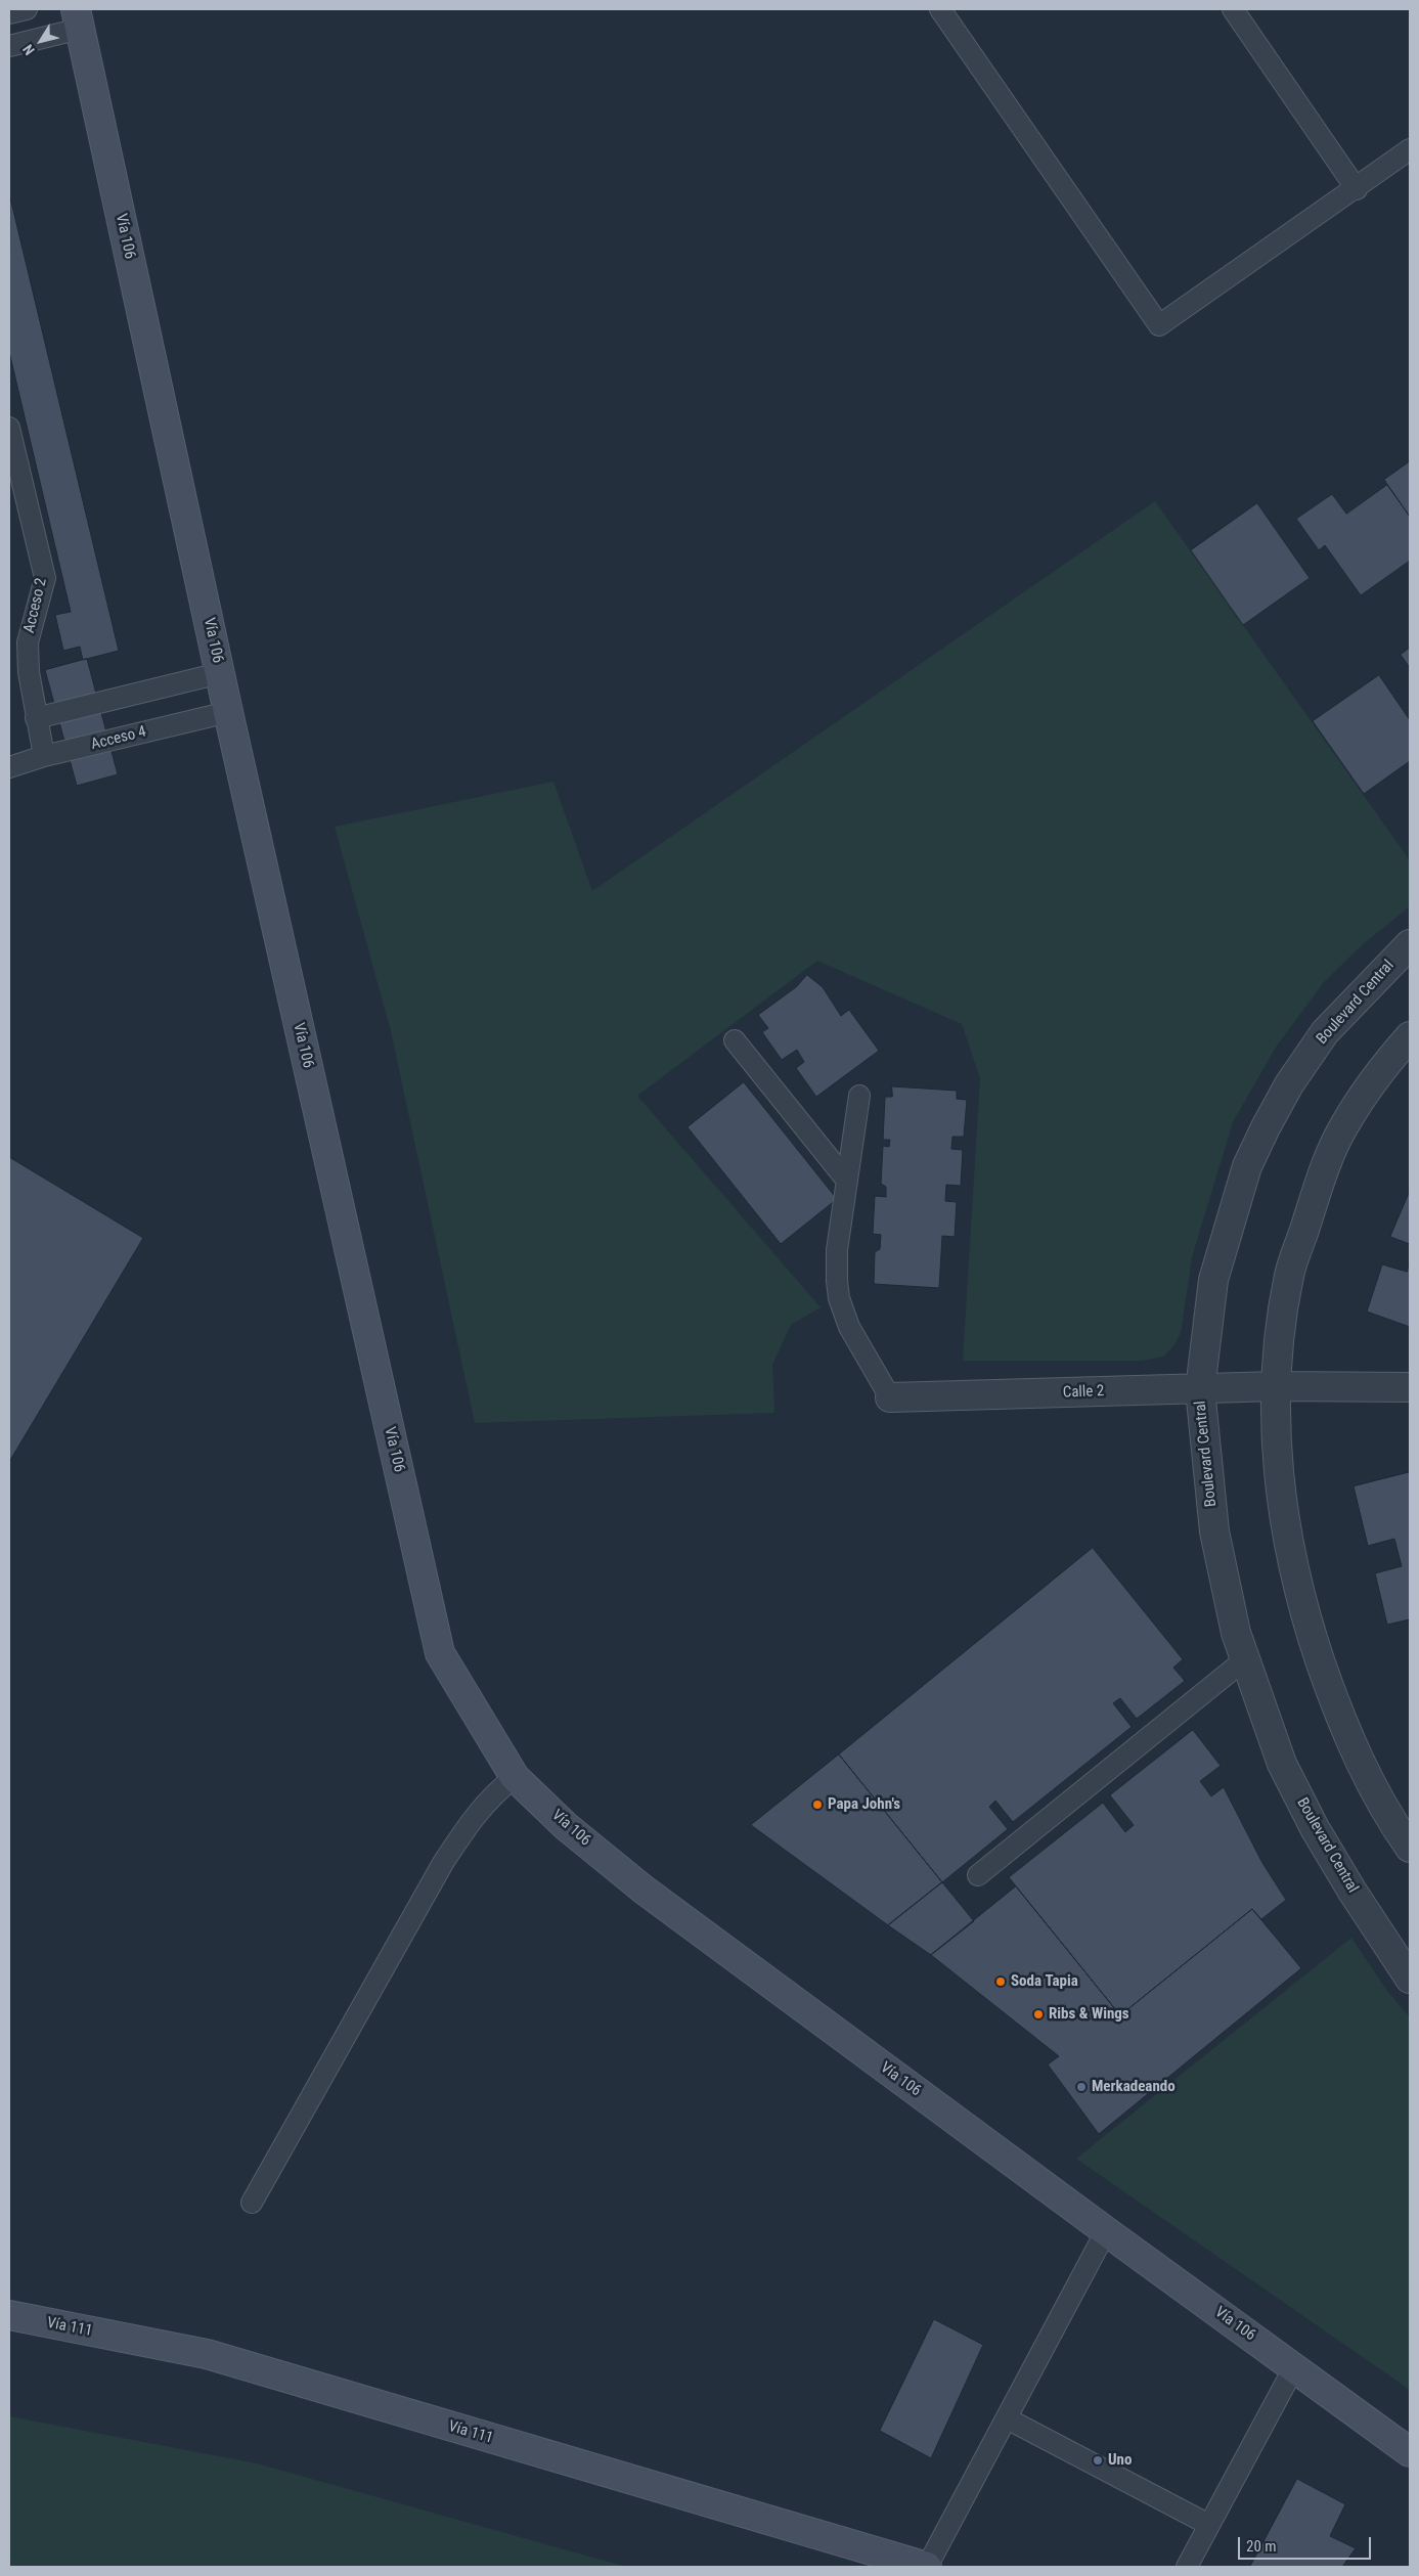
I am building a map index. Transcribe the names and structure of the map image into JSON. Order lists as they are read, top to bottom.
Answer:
{
  "streets": {
    "main road": ["Vía 106", "Vía 111"],
    "street": ["Boulevard Central", "Calle 2"],
    "lane": ["Acceso 2", "Acceso 4"]
  },
  "crossings": [
    ["Vía 106", "Acceso 4"],
    ["Acceso 2", "Acceso 4"],
    ["Boulevard Central", "Calle 2"]
  ],
  "places": [
    "Papa John's",
    "Soda Tapia",
    "Ribs & Wings",
    "Merkadeando",
    "Uno"
  ],
  "scale_bar": "20 m",
  "north": "bottom left"
}
